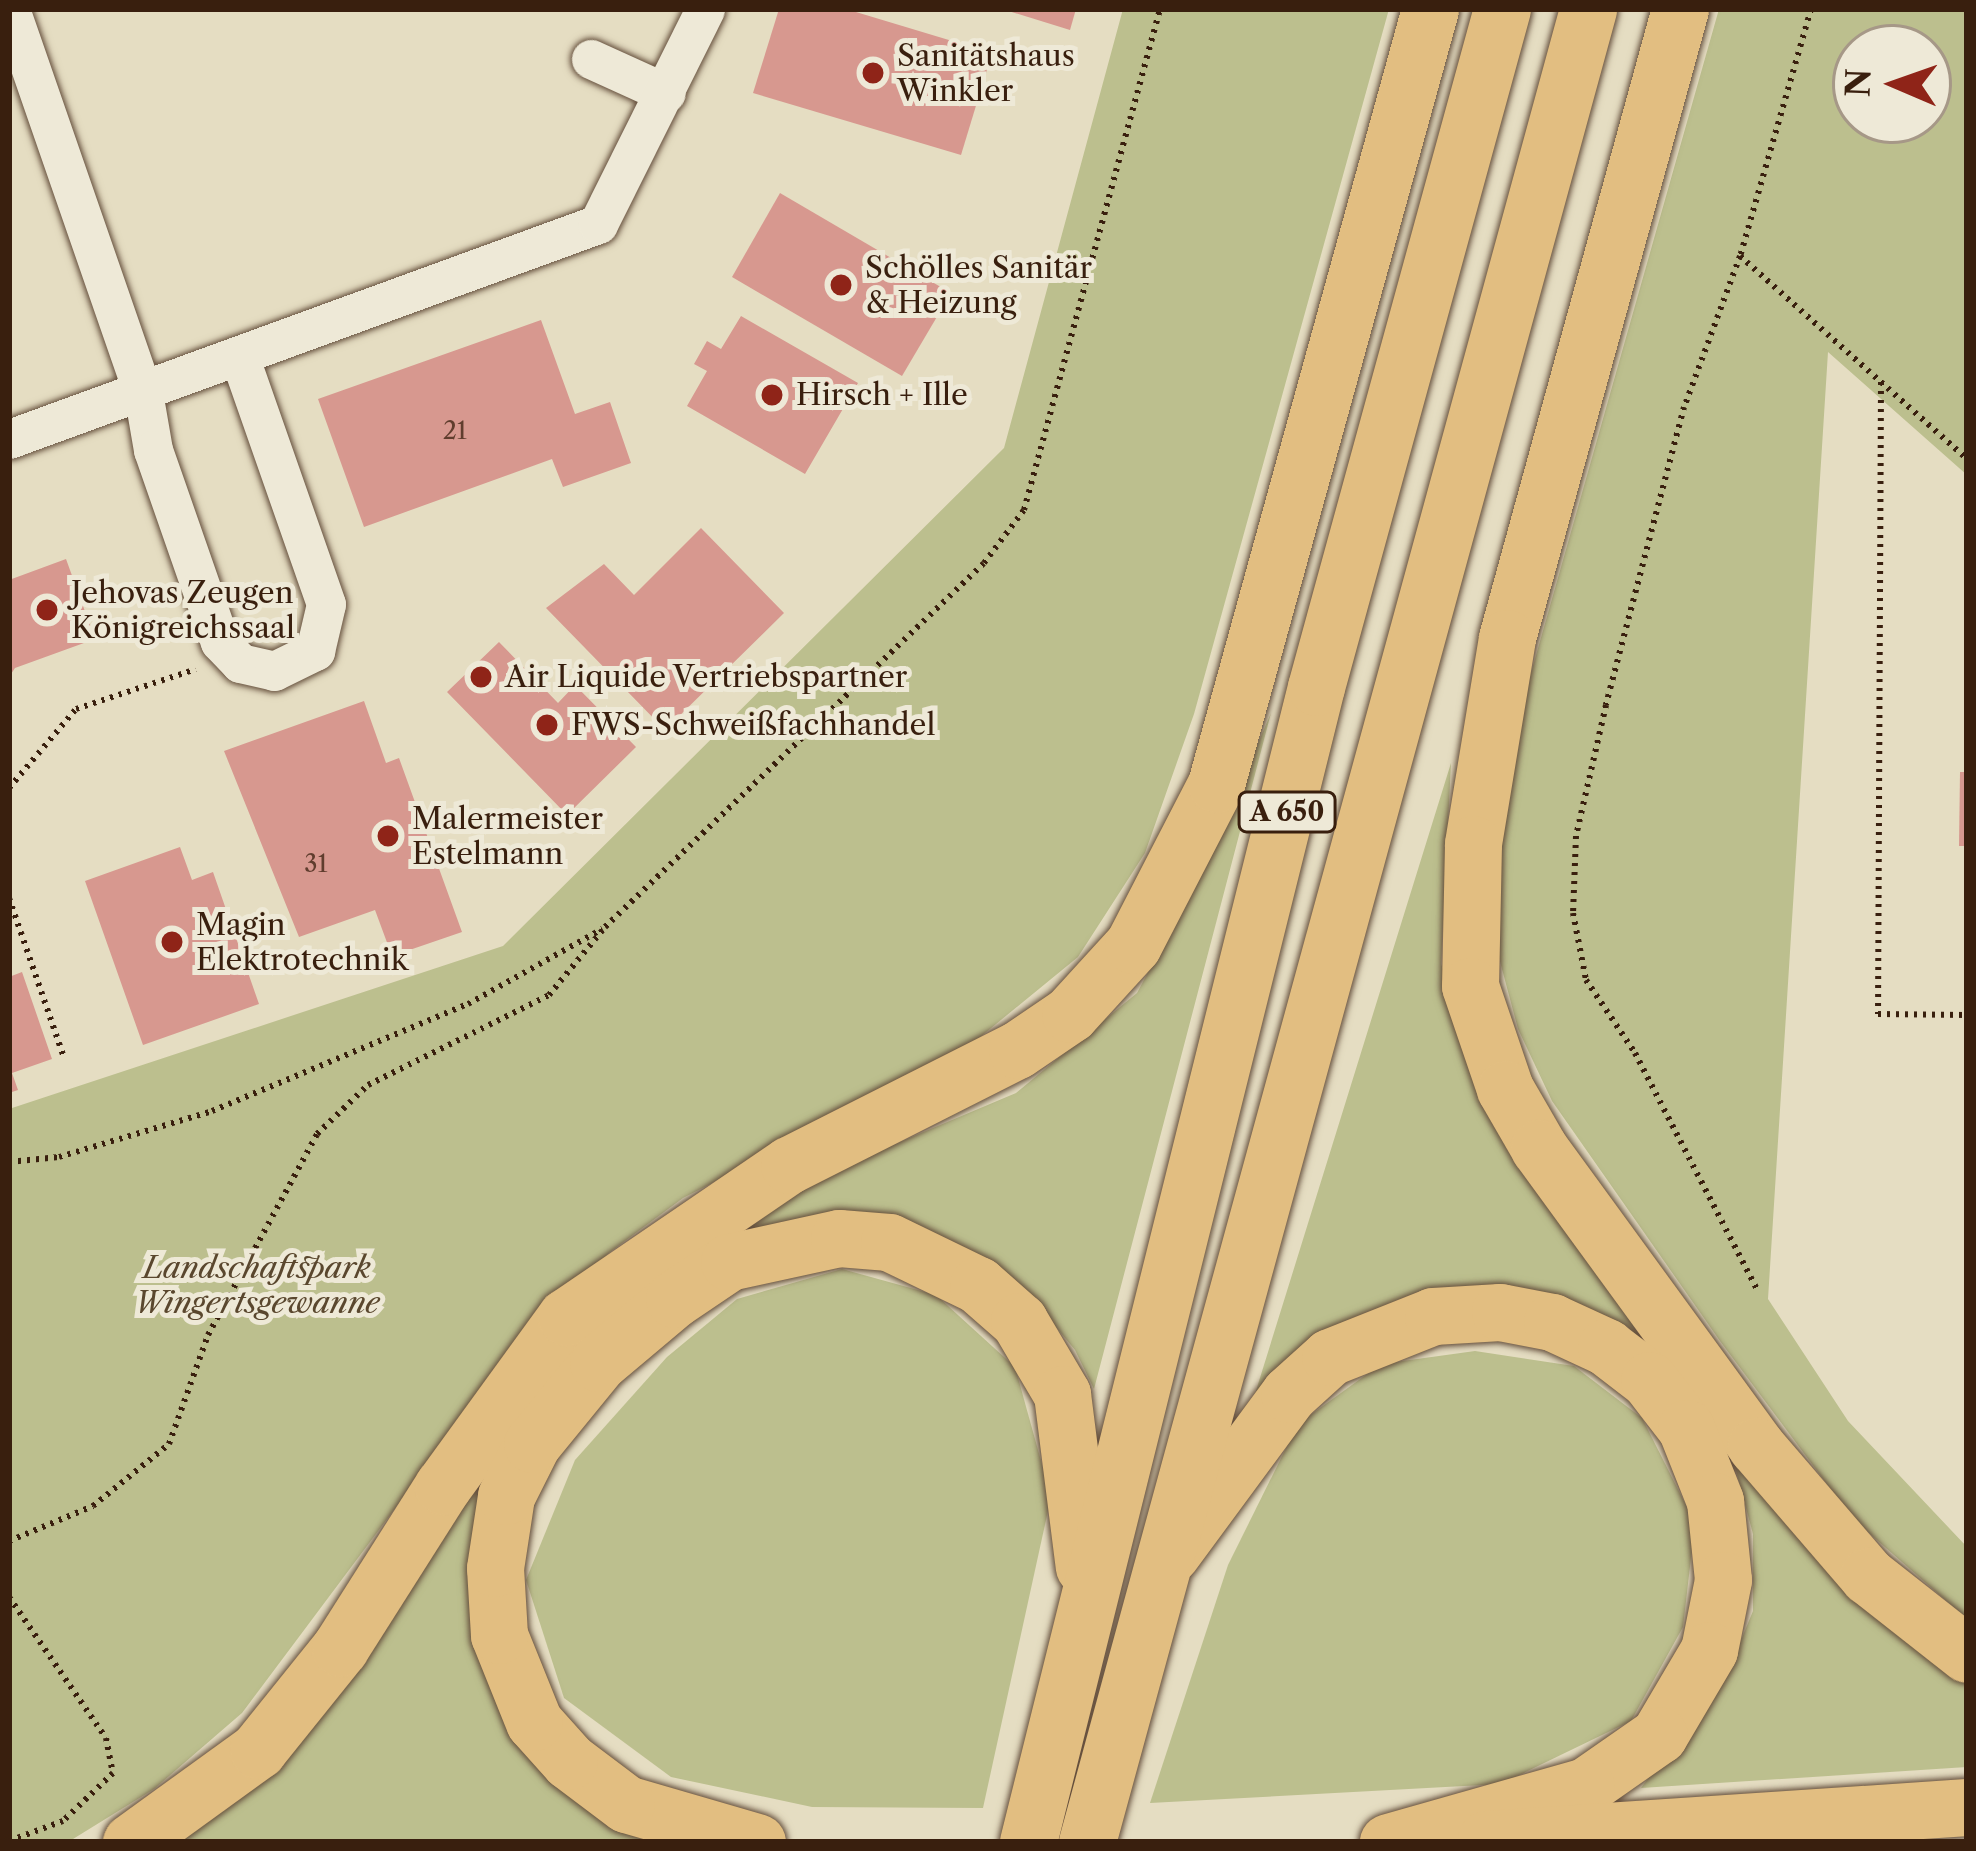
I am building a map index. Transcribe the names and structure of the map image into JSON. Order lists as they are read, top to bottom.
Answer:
{
  "streets": {
    "highway": ["A 650"]
  },
  "parks": ["Landschaftspark Wingertsgewanne"],
  "places": [
    "Sanitätshaus Winkler",
    "Schölles Sanitär & Heizung",
    "Hirsch + Ille",
    "Jehovas Zeugen Königreichssaal",
    "Air Liquide Vertriebspartner",
    "FWS-Schweißfachhandel",
    "Malermeister Estelmann",
    "Magin Elektrotechnik"
  ],
  "house_numbers": ["21", "31"],
  "north": "left"
}
